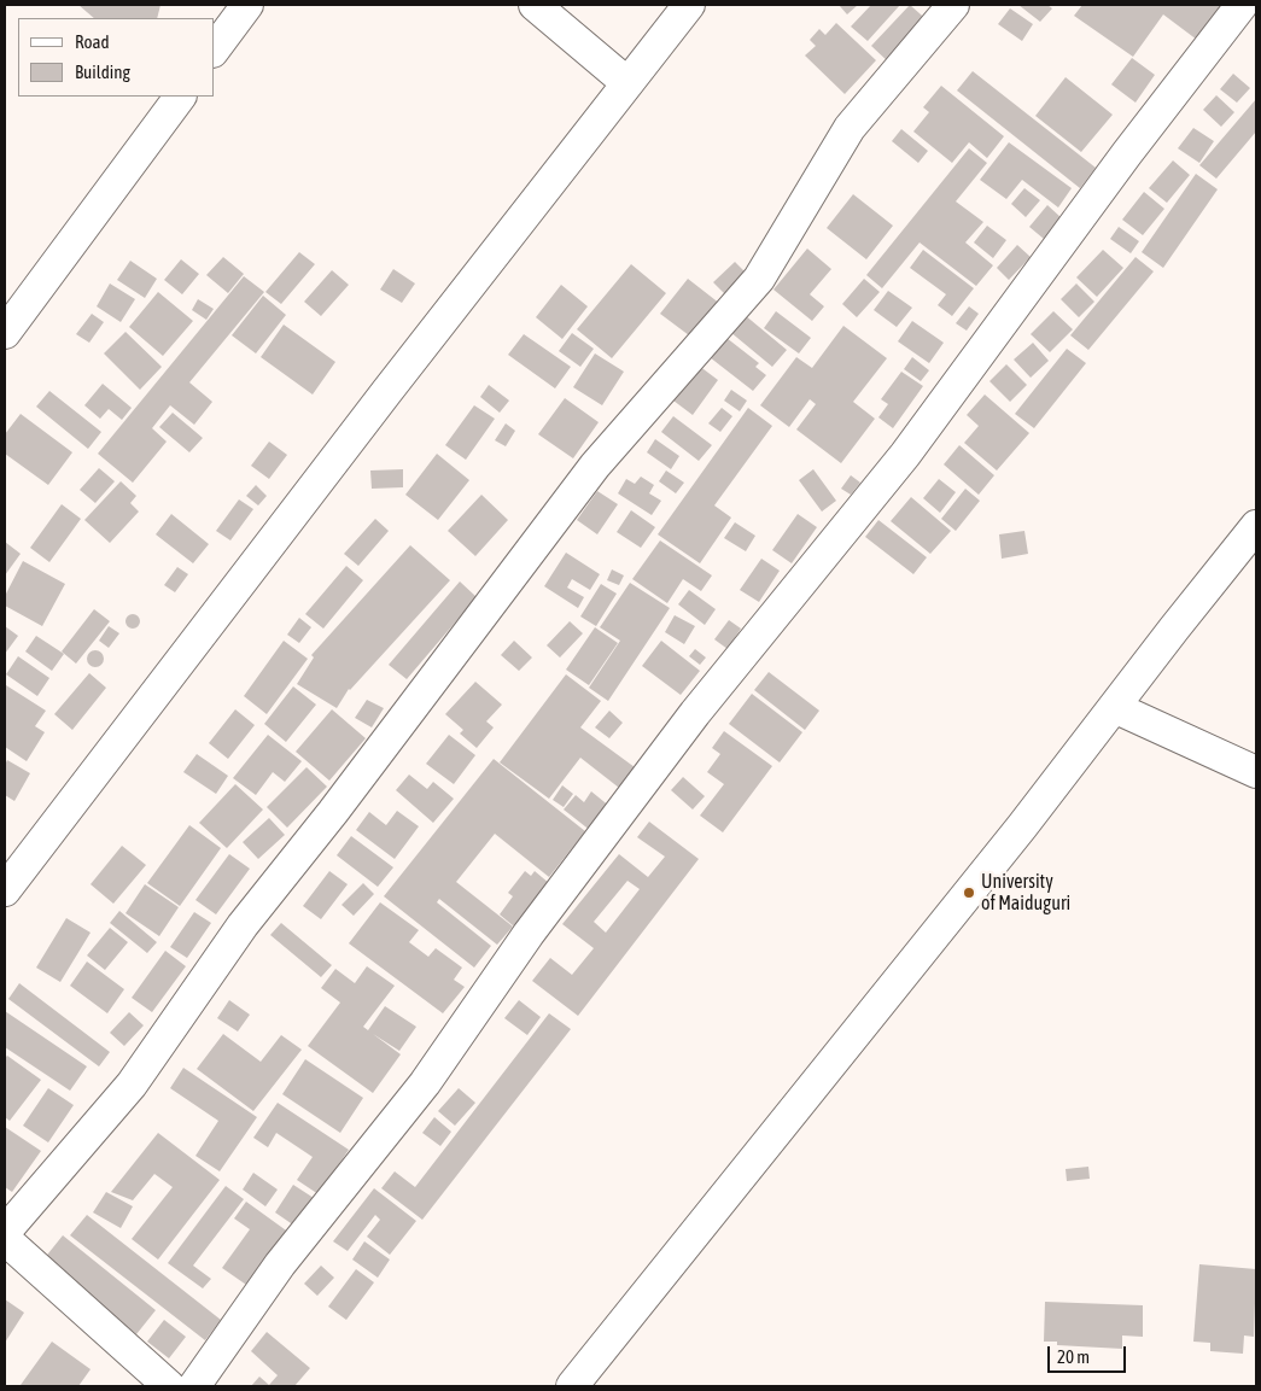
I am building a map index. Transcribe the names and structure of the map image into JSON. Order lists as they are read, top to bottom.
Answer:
{
  "places": ["University of Maiduguri"],
  "legend": ["Road", "Building"],
  "scale_bar": "20 m"
}
